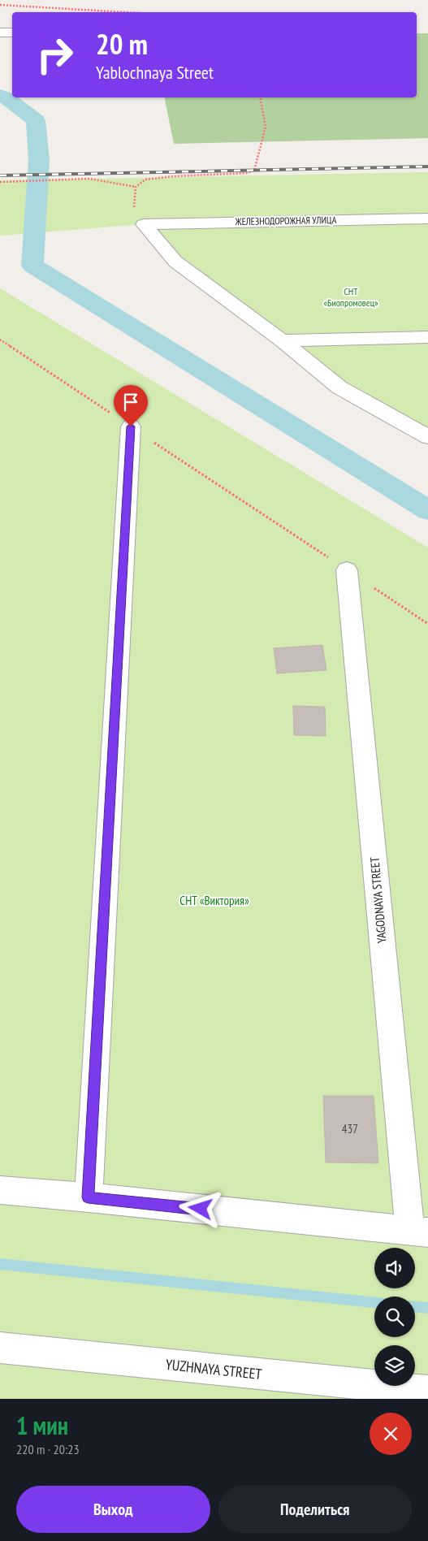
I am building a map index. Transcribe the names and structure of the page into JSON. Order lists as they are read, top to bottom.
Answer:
{
  "streets": {
    "street": ["ЖЕЛЕЗНОДОРОЖНАЯ УЛИЦА", "YAGODNAYA STREET", "YUZHNAYA STREET"]
  },
  "parks": ["СНТ «Биопромовец»", "СНТ «Виктория»"],
  "house_numbers": ["437"],
  "page": {
    "turn": ["20 m", "Yablochnaya Street"],
    "heading": ["1 мин", "220 m · 20:23"],
    "buttons": ["Выход", "Поделиться"]
  }
}
